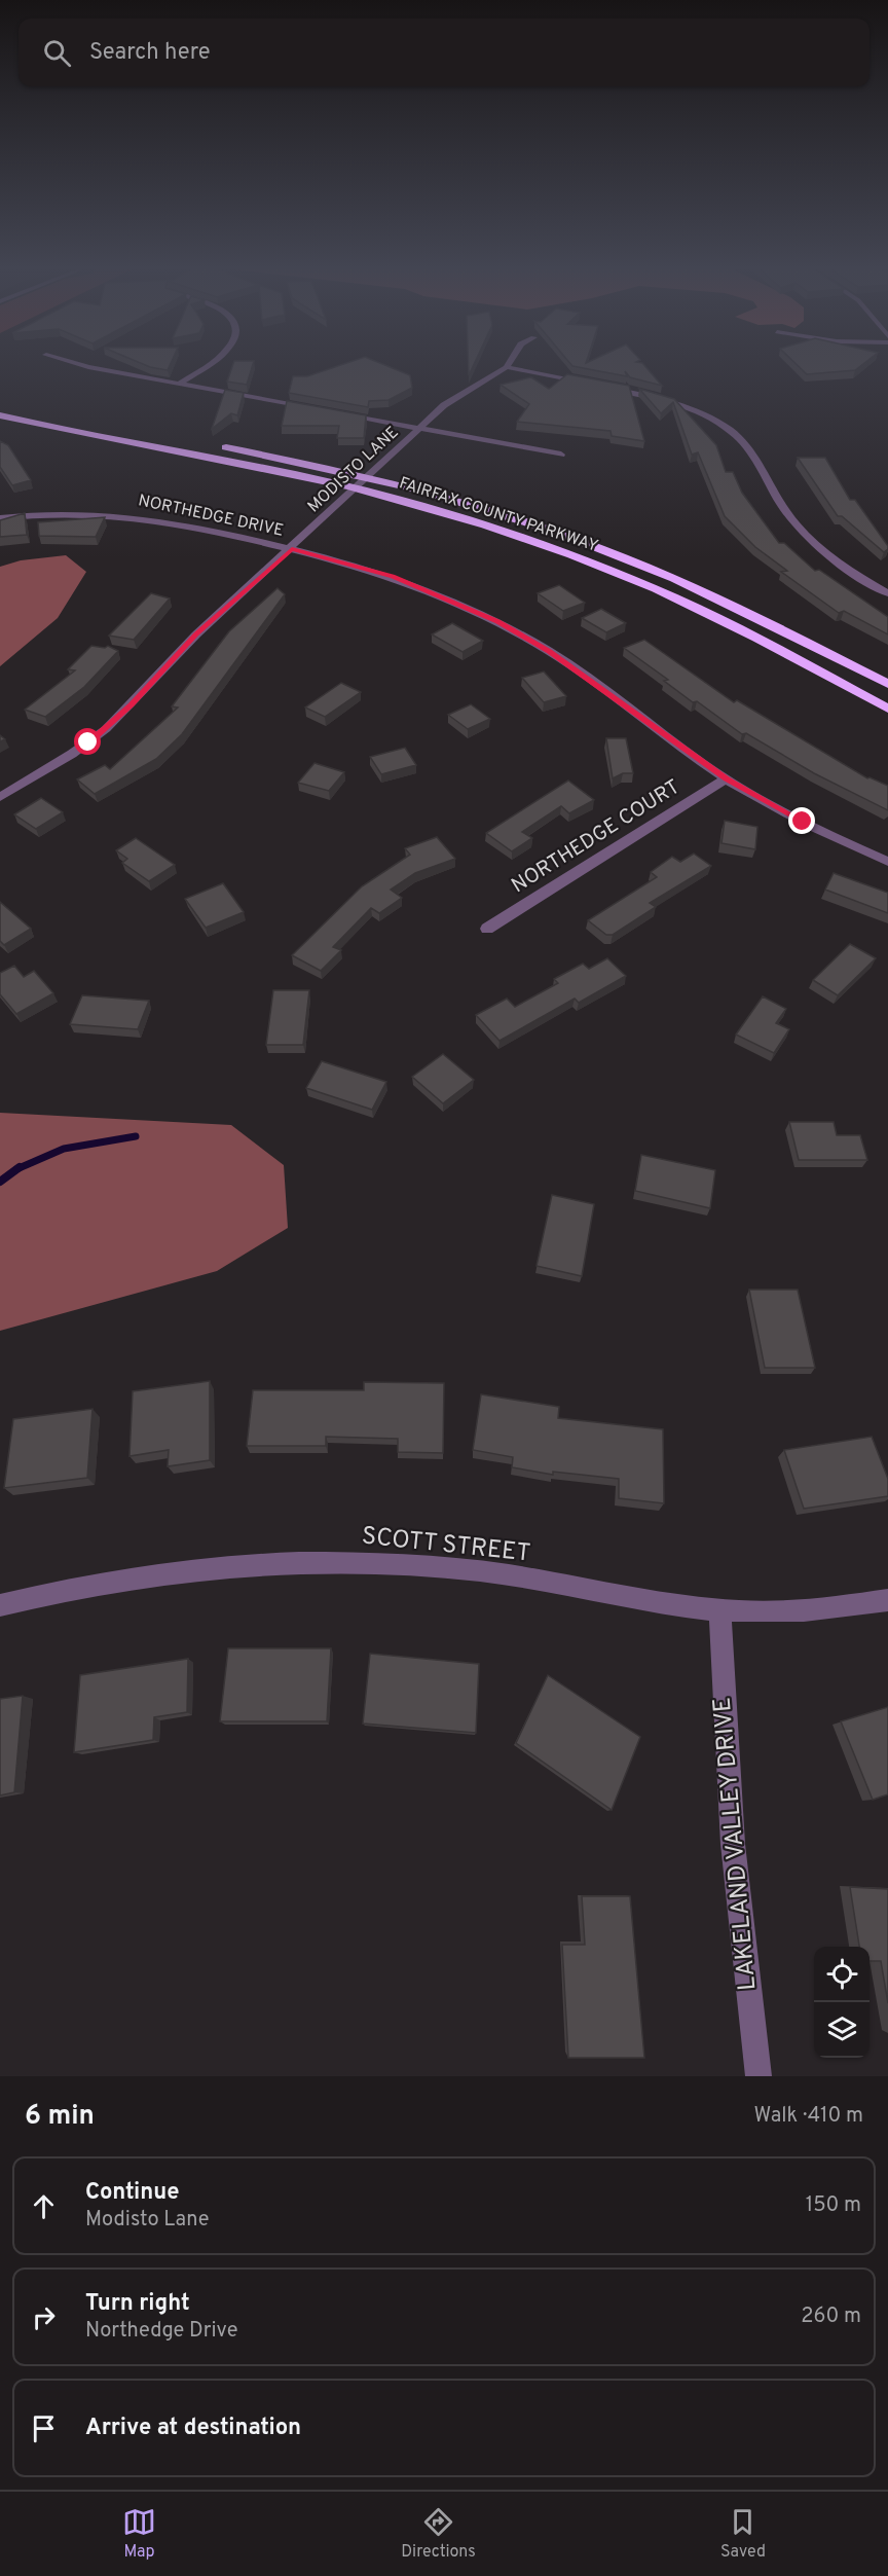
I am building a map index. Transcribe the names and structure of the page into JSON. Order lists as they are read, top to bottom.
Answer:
{
  "streets": {
    "highway": ["FAIRFAX COUNTY PARKWAY"],
    "street": [
      "MODISTO LANE",
      "NORTHEDGE DRIVE",
      "NORTHEDGE COURT",
      "SCOTT STREET",
      "LAKELAND VALLEY DRIVE"
    ]
  },
  "crossings": [
    ["MODISTO LANE", "FAIRFAX COUNTY PARKWAY"],
    ["MODISTO LANE", "NORTHEDGE DRIVE"],
    ["NORTHEDGE DRIVE", "NORTHEDGE COURT"],
    ["SCOTT STREET", "LAKELAND VALLEY DRIVE"]
  ],
  "page": {
    "search": "Search here",
    "heading": ["6 min", "Walk · 410 m"],
    "list": [
      ["Continue", "Modisto Lane", "150 m"],
      ["Turn right", "Northedge Drive", "260 m"],
      "Arrive at destination"
    ],
    "nav": ["Map", "Directions", "Saved"]
  }
}
